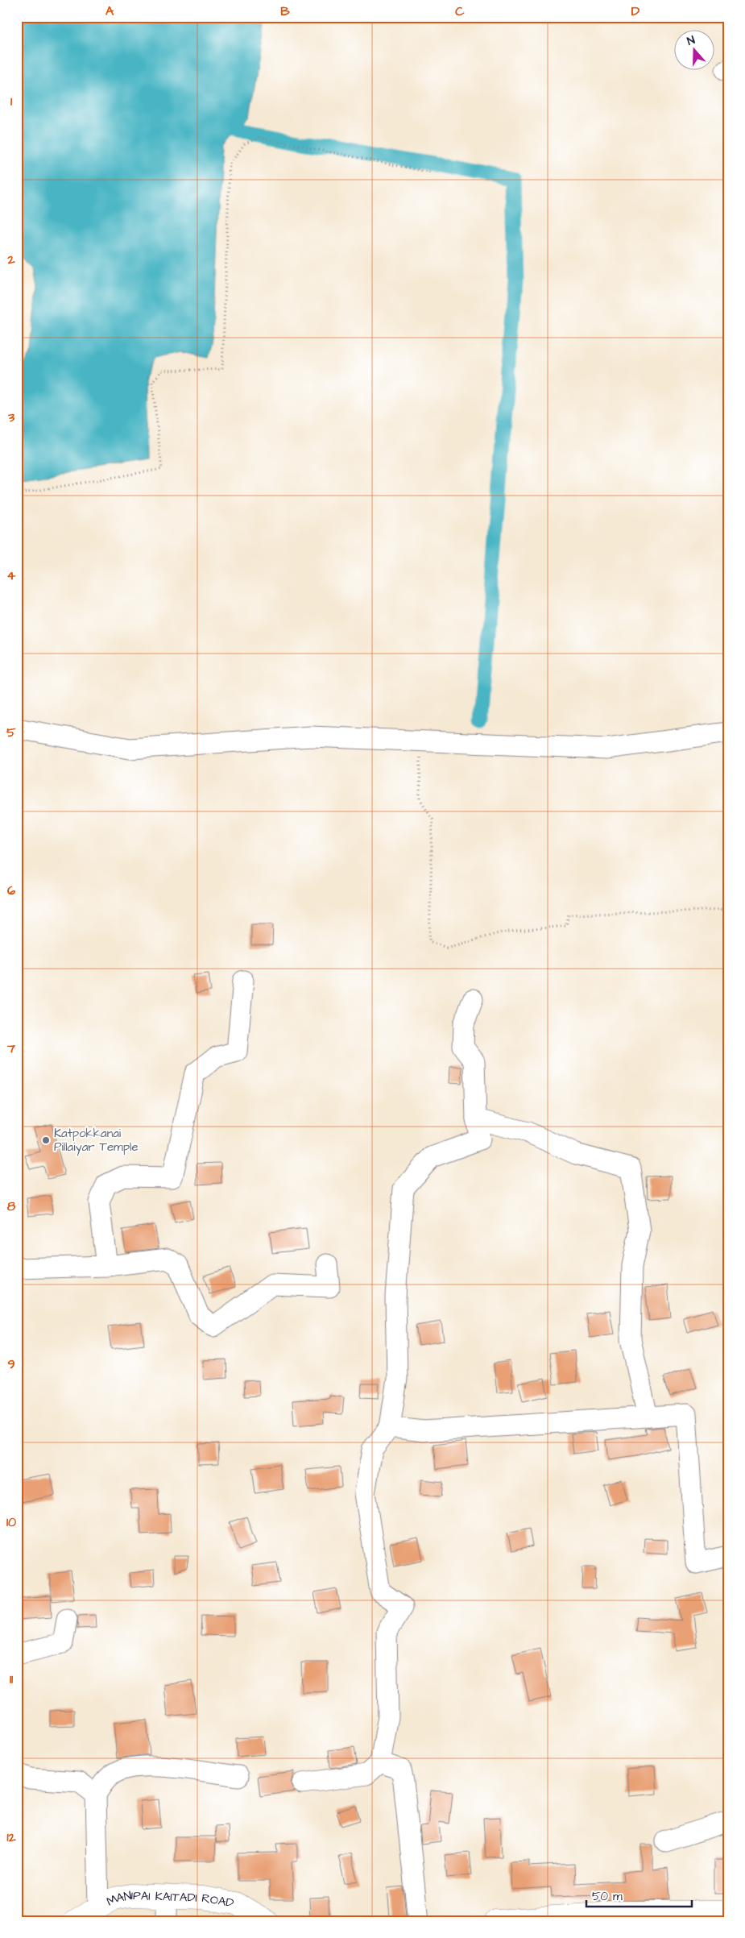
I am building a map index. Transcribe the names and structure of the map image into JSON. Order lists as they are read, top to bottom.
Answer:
{
  "streets": {
    "main road": ["MANIPAI KAITADI ROAD"]
  },
  "places": ["Katpokkanai Pillaiyar Temple"],
  "scale_bar": "50 m",
  "north": "top",
  "grid": {
    "columns": [
      "A",
      "B",
      "C",
      "D"
    ],
    "rows": [
      "1",
      "2",
      "3",
      "4",
      "5",
      "6",
      "7",
      "8",
      "9",
      "10",
      "11",
      "12"
    ]
  }
}
